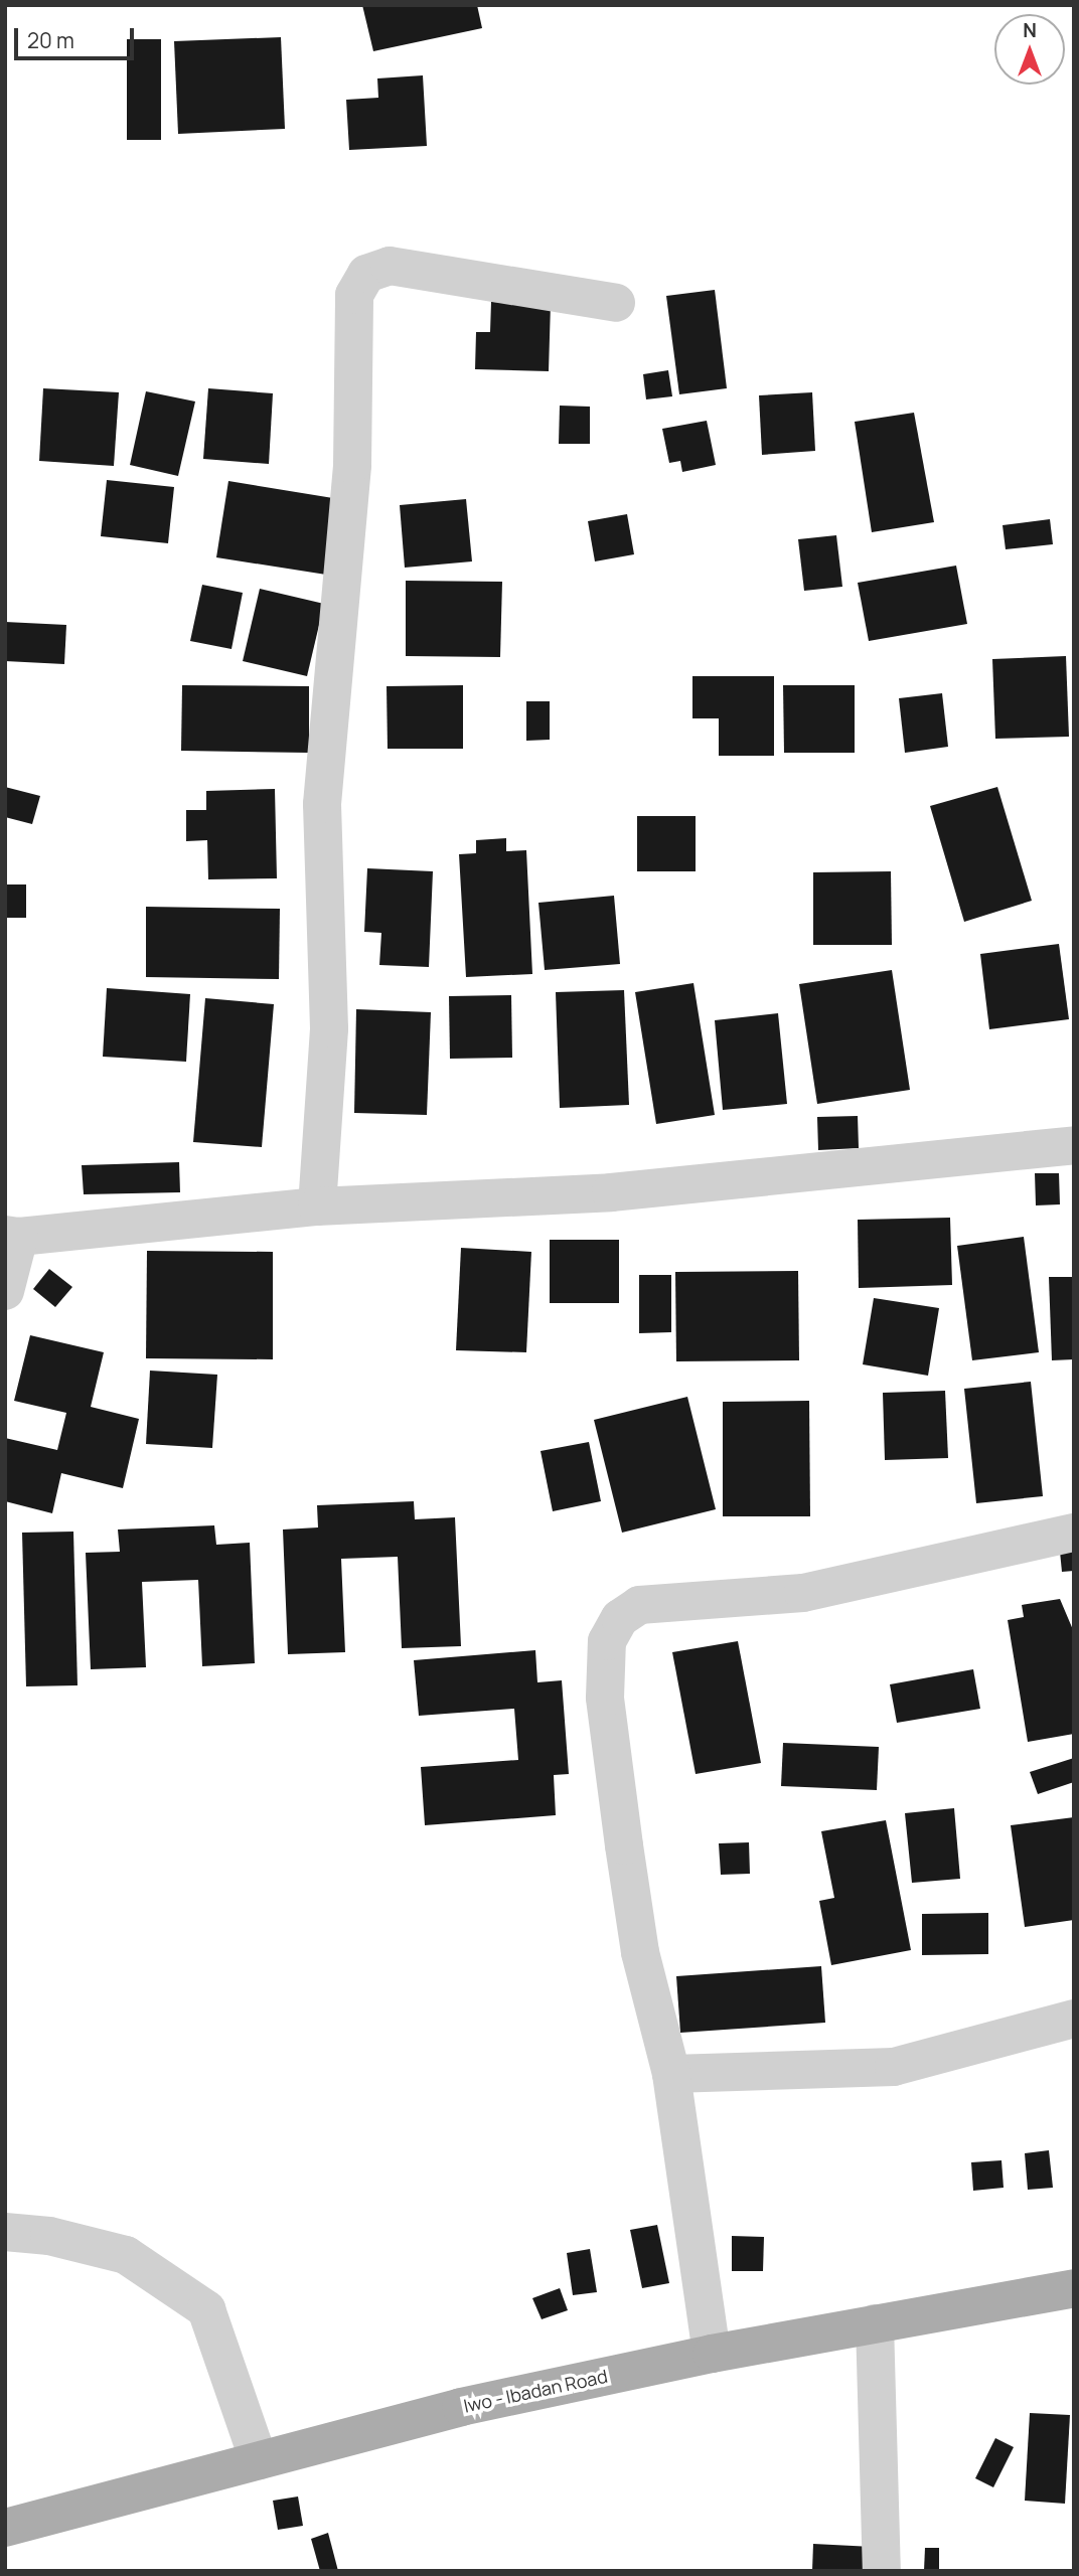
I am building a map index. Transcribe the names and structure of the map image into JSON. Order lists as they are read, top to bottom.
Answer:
{
  "streets": {
    "main road": ["Iwo - Ibadan Road"]
  },
  "scale_bar": "20 m",
  "north": "top"
}
